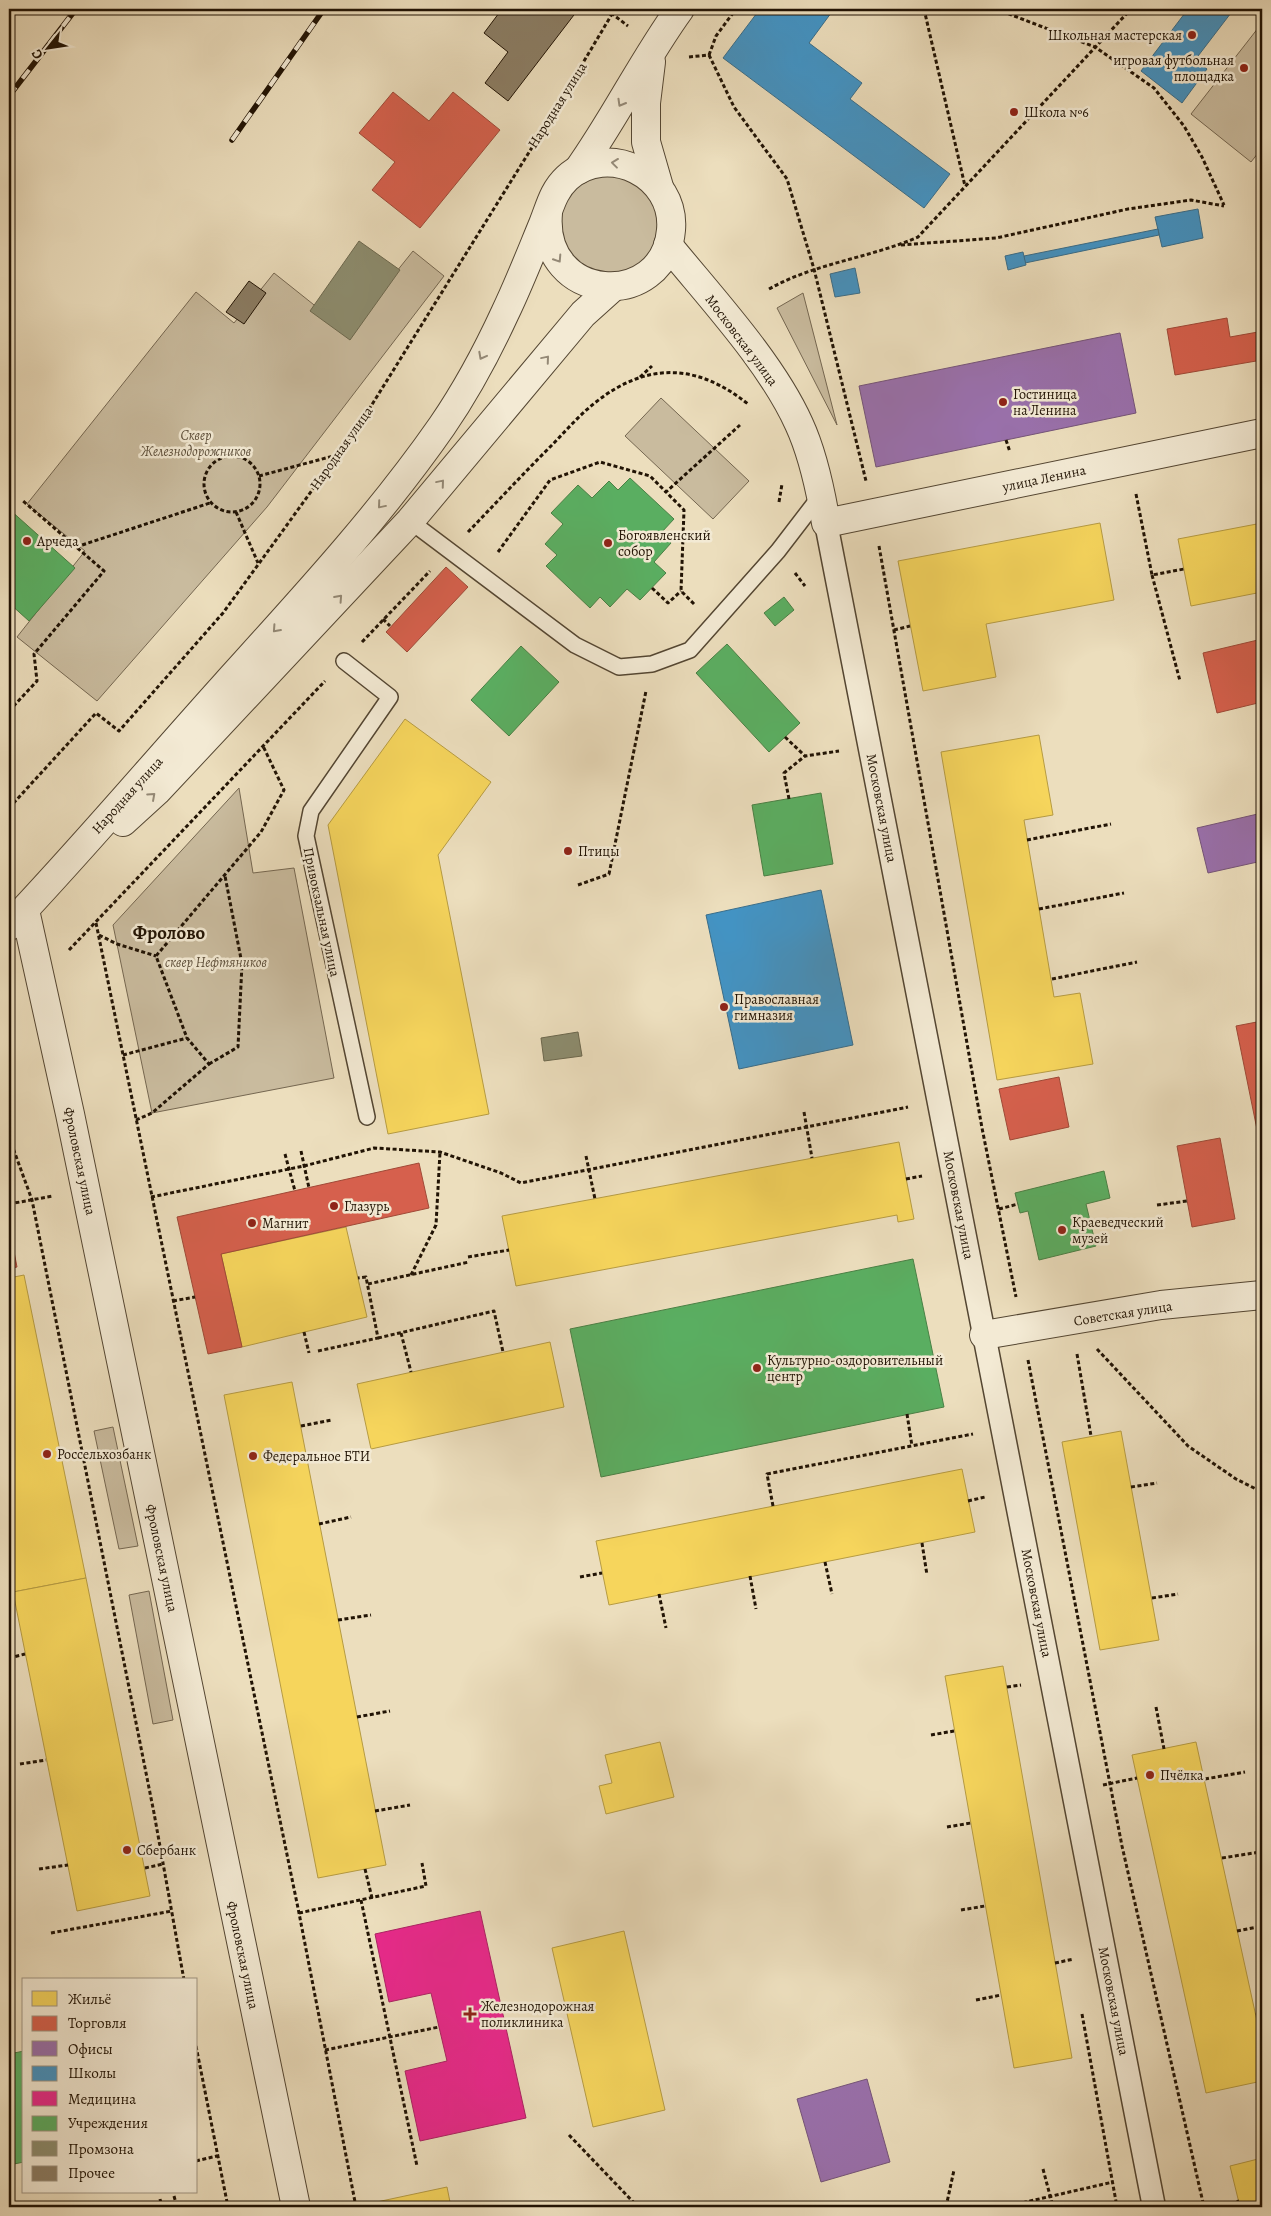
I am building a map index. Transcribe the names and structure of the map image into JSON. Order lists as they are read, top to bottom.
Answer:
{
  "streets": {
    "street": [
      "Народная улица",
      "Московская улица",
      "улица Ленина",
      "Фроловская улица",
      "Советская улица"
    ],
    "lane": ["Привокзальная улица"]
  },
  "crossings": [
    ["Народная улица", "Московская улица"],
    ["Народная улица", "Фроловская улица"],
    ["Московская улица", "улица Ленина"],
    ["Московская улица", "Советская улица"]
  ],
  "districts": ["Фролово"],
  "parks": ["Сквер Железнодорожников", "сквер Нефтяников"],
  "places": {
    "other": [
      "Школьная мастерская",
      "игровая футбольная площадка",
      "Школа №6",
      "Гостиница на Ленина",
      "Арчеда",
      "Богоявленский собор",
      "Птицы",
      "Православная гимназия",
      "Глазурь",
      "Магнит",
      "Краеведческий музей",
      "Культурно-оздоровительный центр",
      "Россельхозбанк",
      "Федеральное БТИ",
      "Пчёлка",
      "Сбербанк"
    ],
    "health": ["Железнодорожная поликлиника"]
  },
  "legend": [
    "Жильё",
    "Торговля",
    "Офисы",
    "Школы",
    "Медицина",
    "Учреждения",
    "Промзона",
    "Прочее"
  ],
  "north": "bottom left"
}
